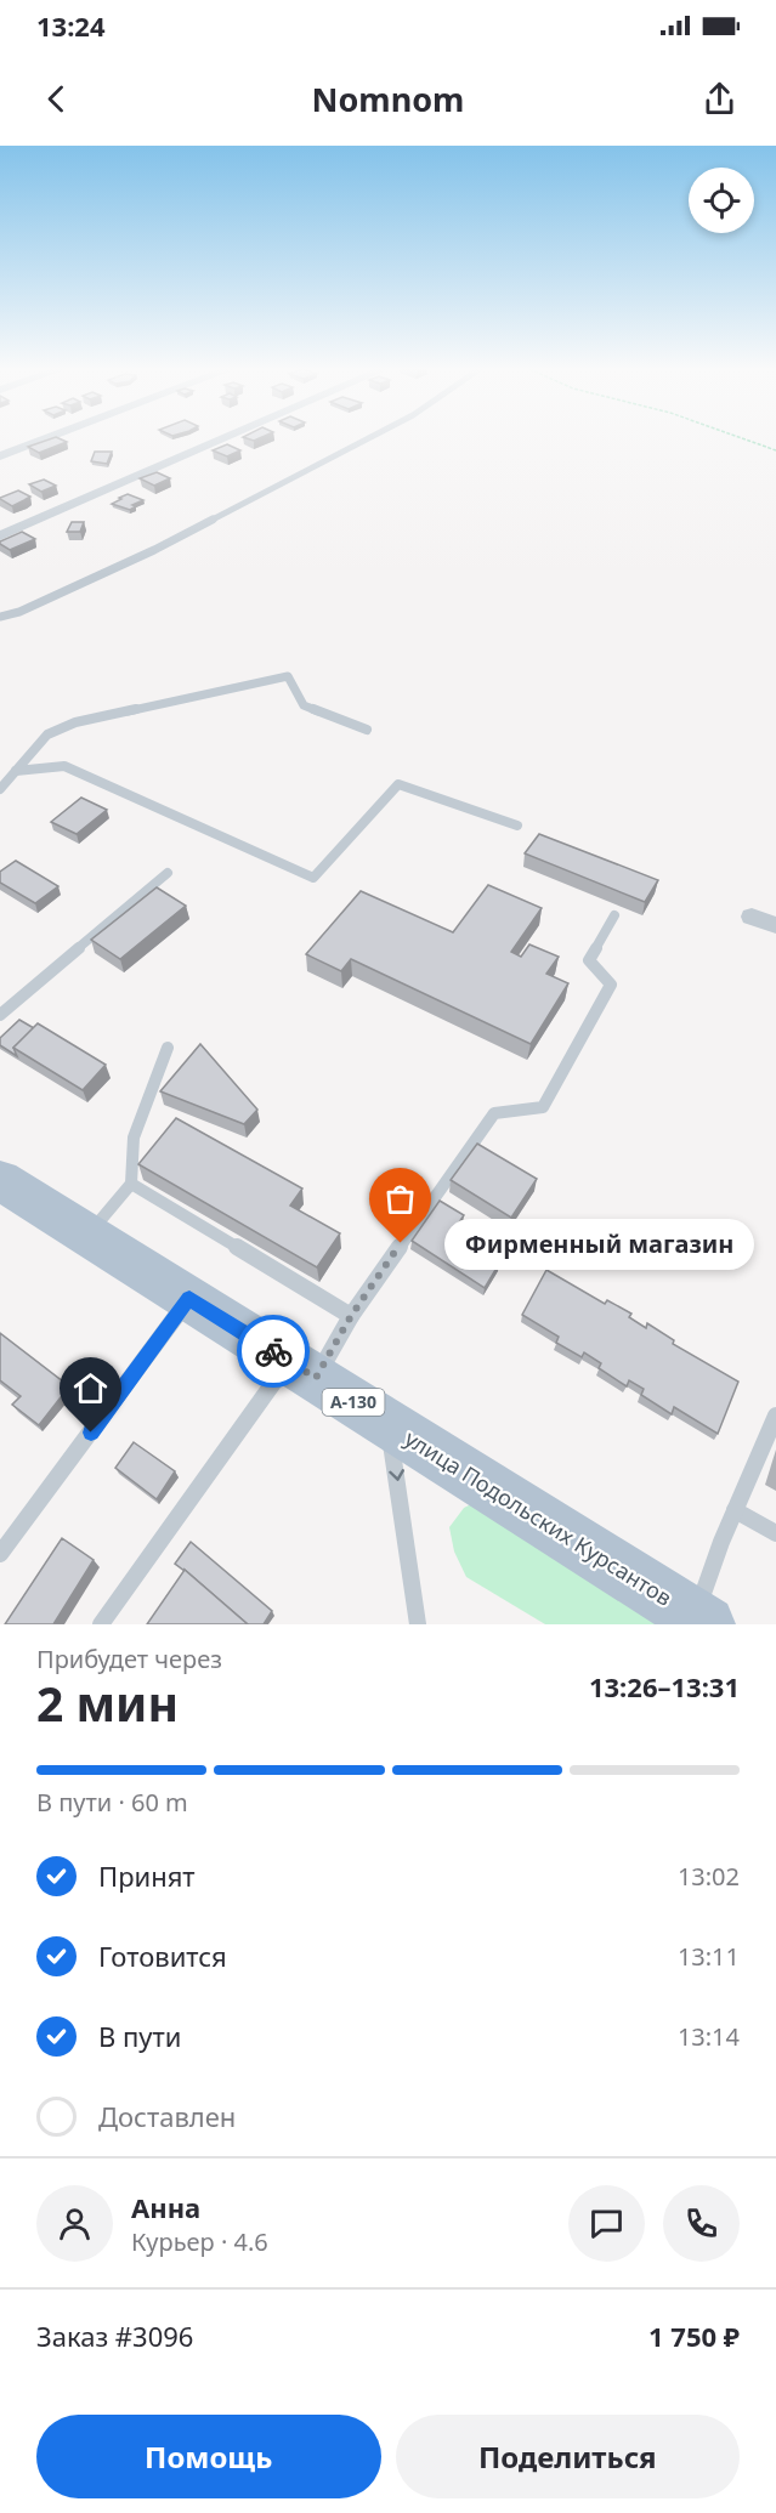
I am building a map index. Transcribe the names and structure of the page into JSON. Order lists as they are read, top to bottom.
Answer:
{
  "streets": {
    "main road": ["А-130", "улица Подольских Курсантов"]
  },
  "places": ["Фирменный магазин"],
  "page": {
    "status": "13:24",
    "header": "Nomnom",
    "bubble": "Фирменный магазин",
    "heading": ["2 мин", "Прибудет через", "13:26–13:31"],
    "panel": [
      "Анна",
      "Курьер · 4.6",
      "Заказ #3096",
      "1 750 ₽"
    ],
    "bar": "В пути · 60 m",
    "list": [
      ["Принят", "13:02"],
      ["Готовится", "13:11"],
      ["В пути", "13:14"],
      "Доставлен"
    ],
    "buttons": ["Помощь", "Поделиться"]
  }
}
